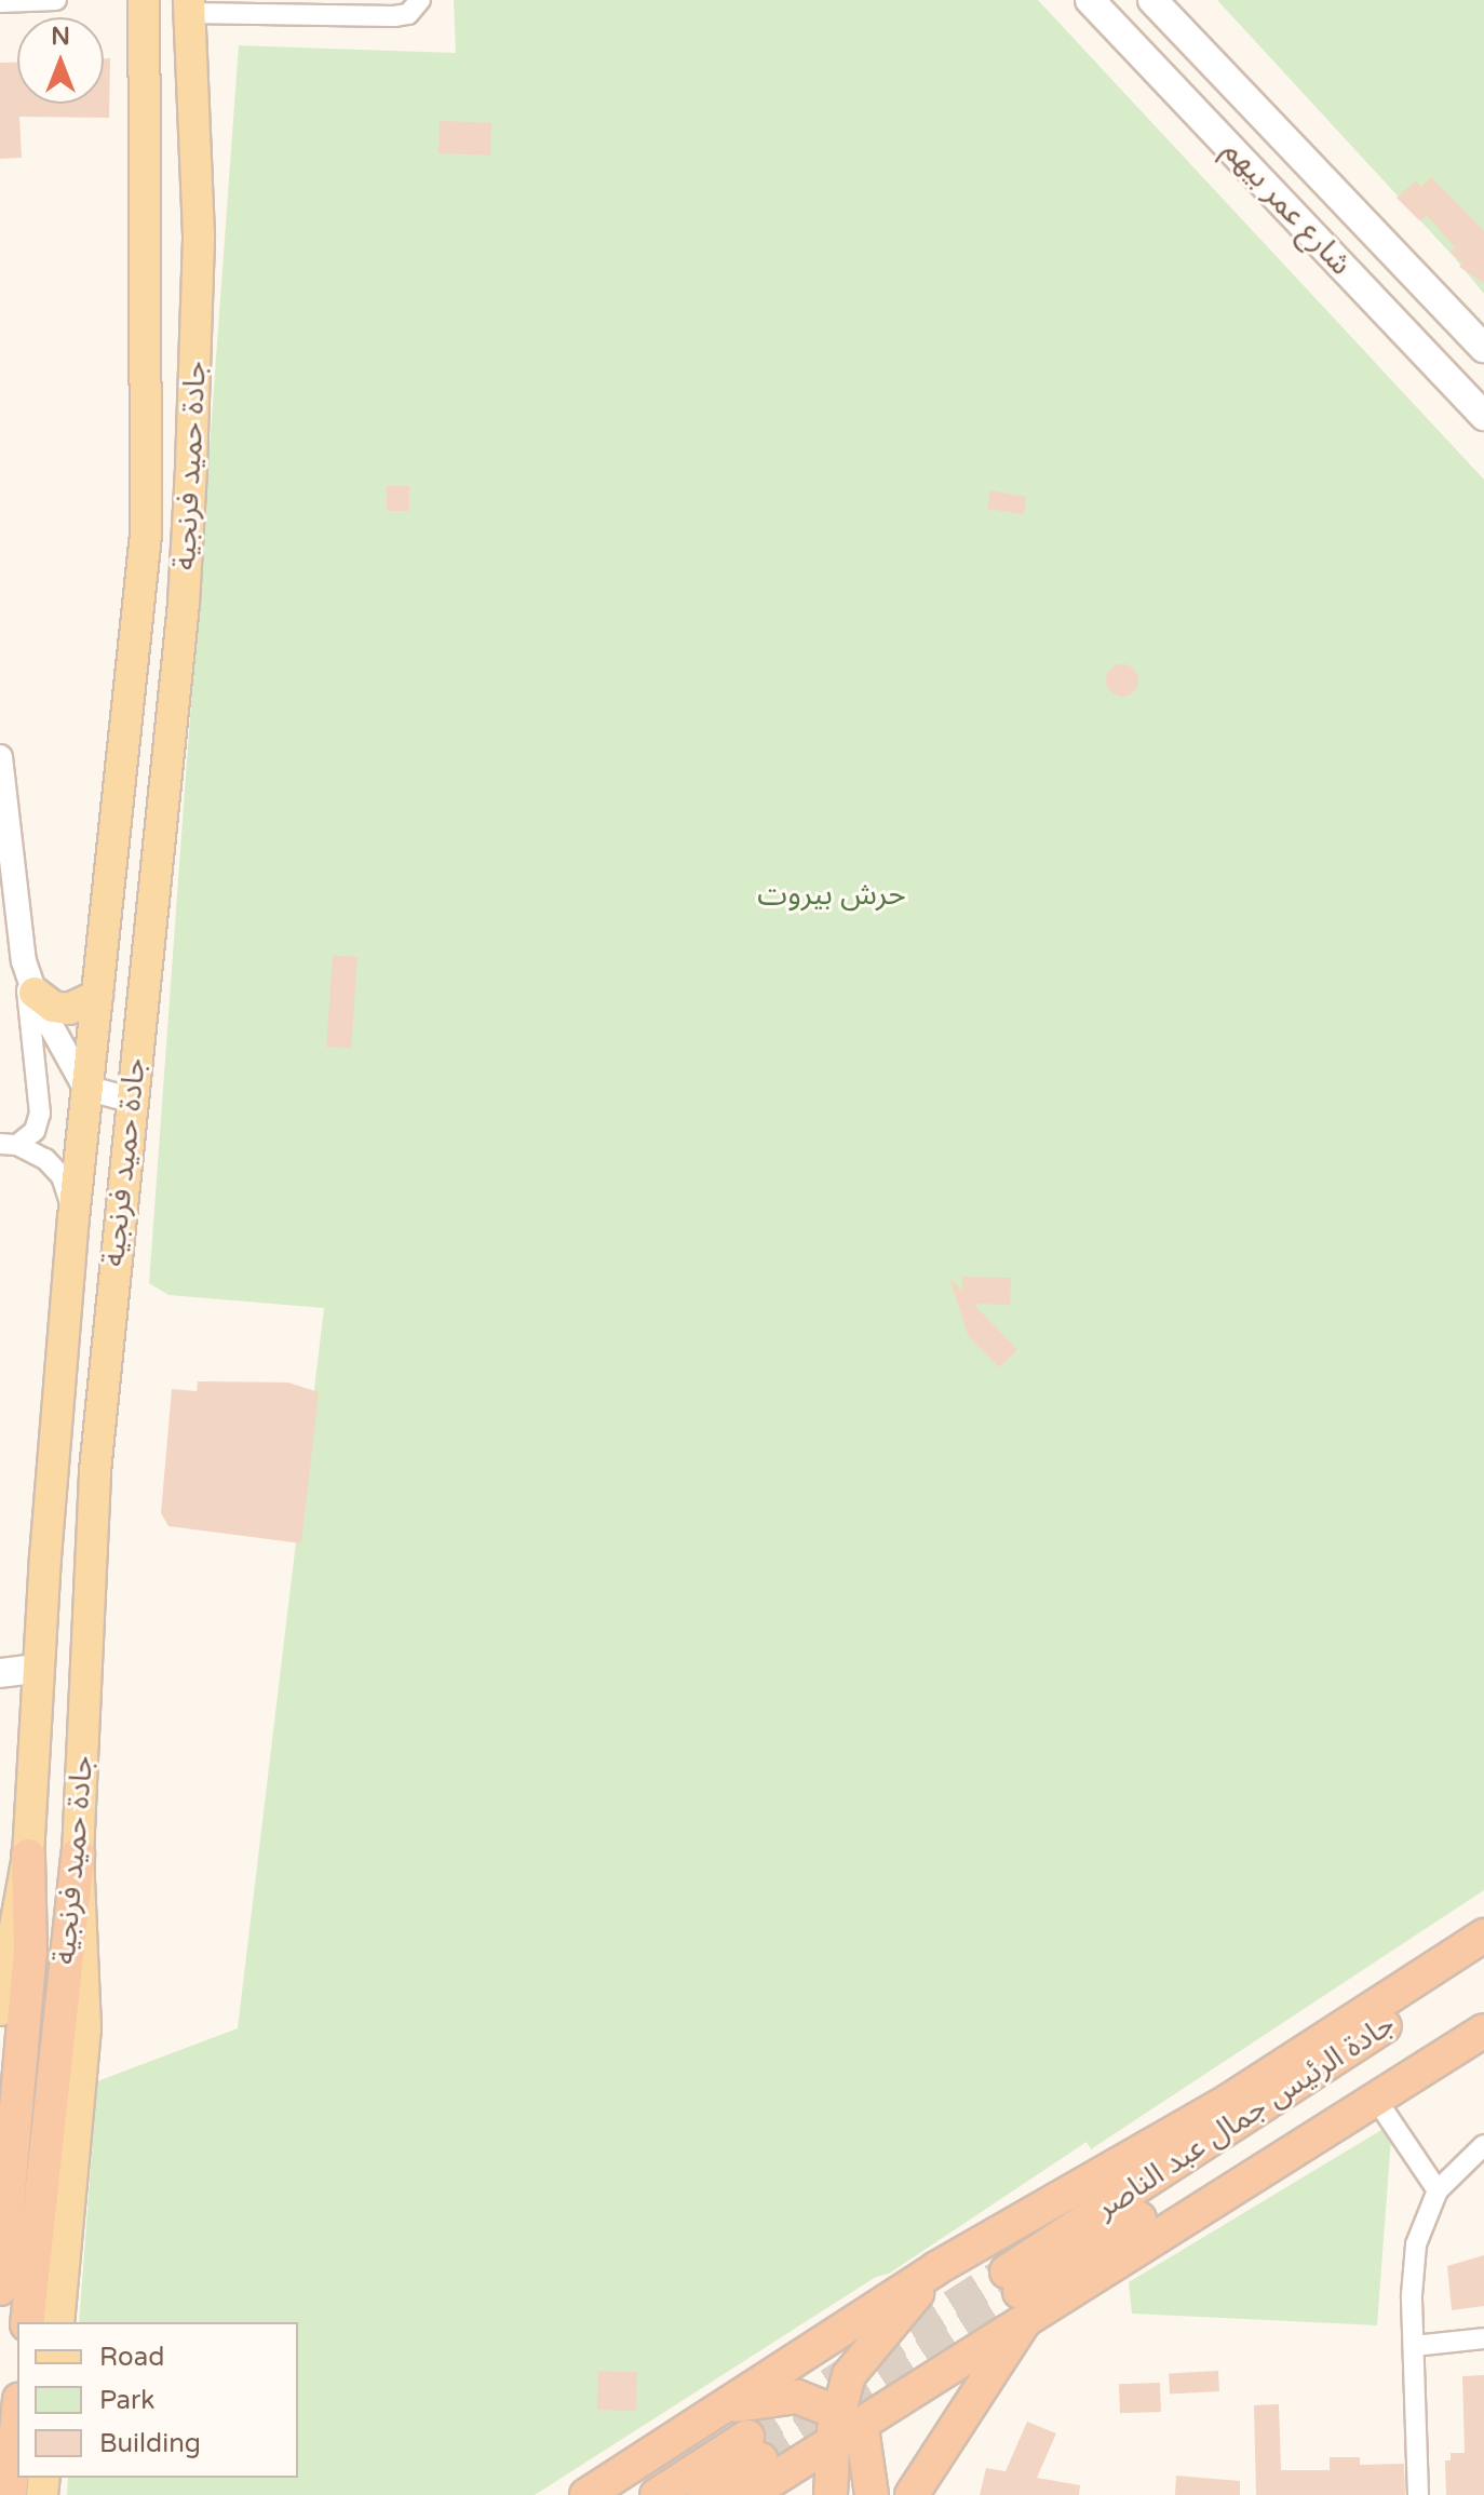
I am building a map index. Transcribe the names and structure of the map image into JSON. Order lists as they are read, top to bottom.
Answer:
{
  "streets": {
    "highway": ["جادة حميد فرنجية", "جادة الرئيس جمال عبد الناصر"],
    "main road": ["شارع عمر بيهم"]
  },
  "parks": ["حرش بيروت"],
  "legend": ["Road", "Park", "Building"],
  "north": "top"
}
